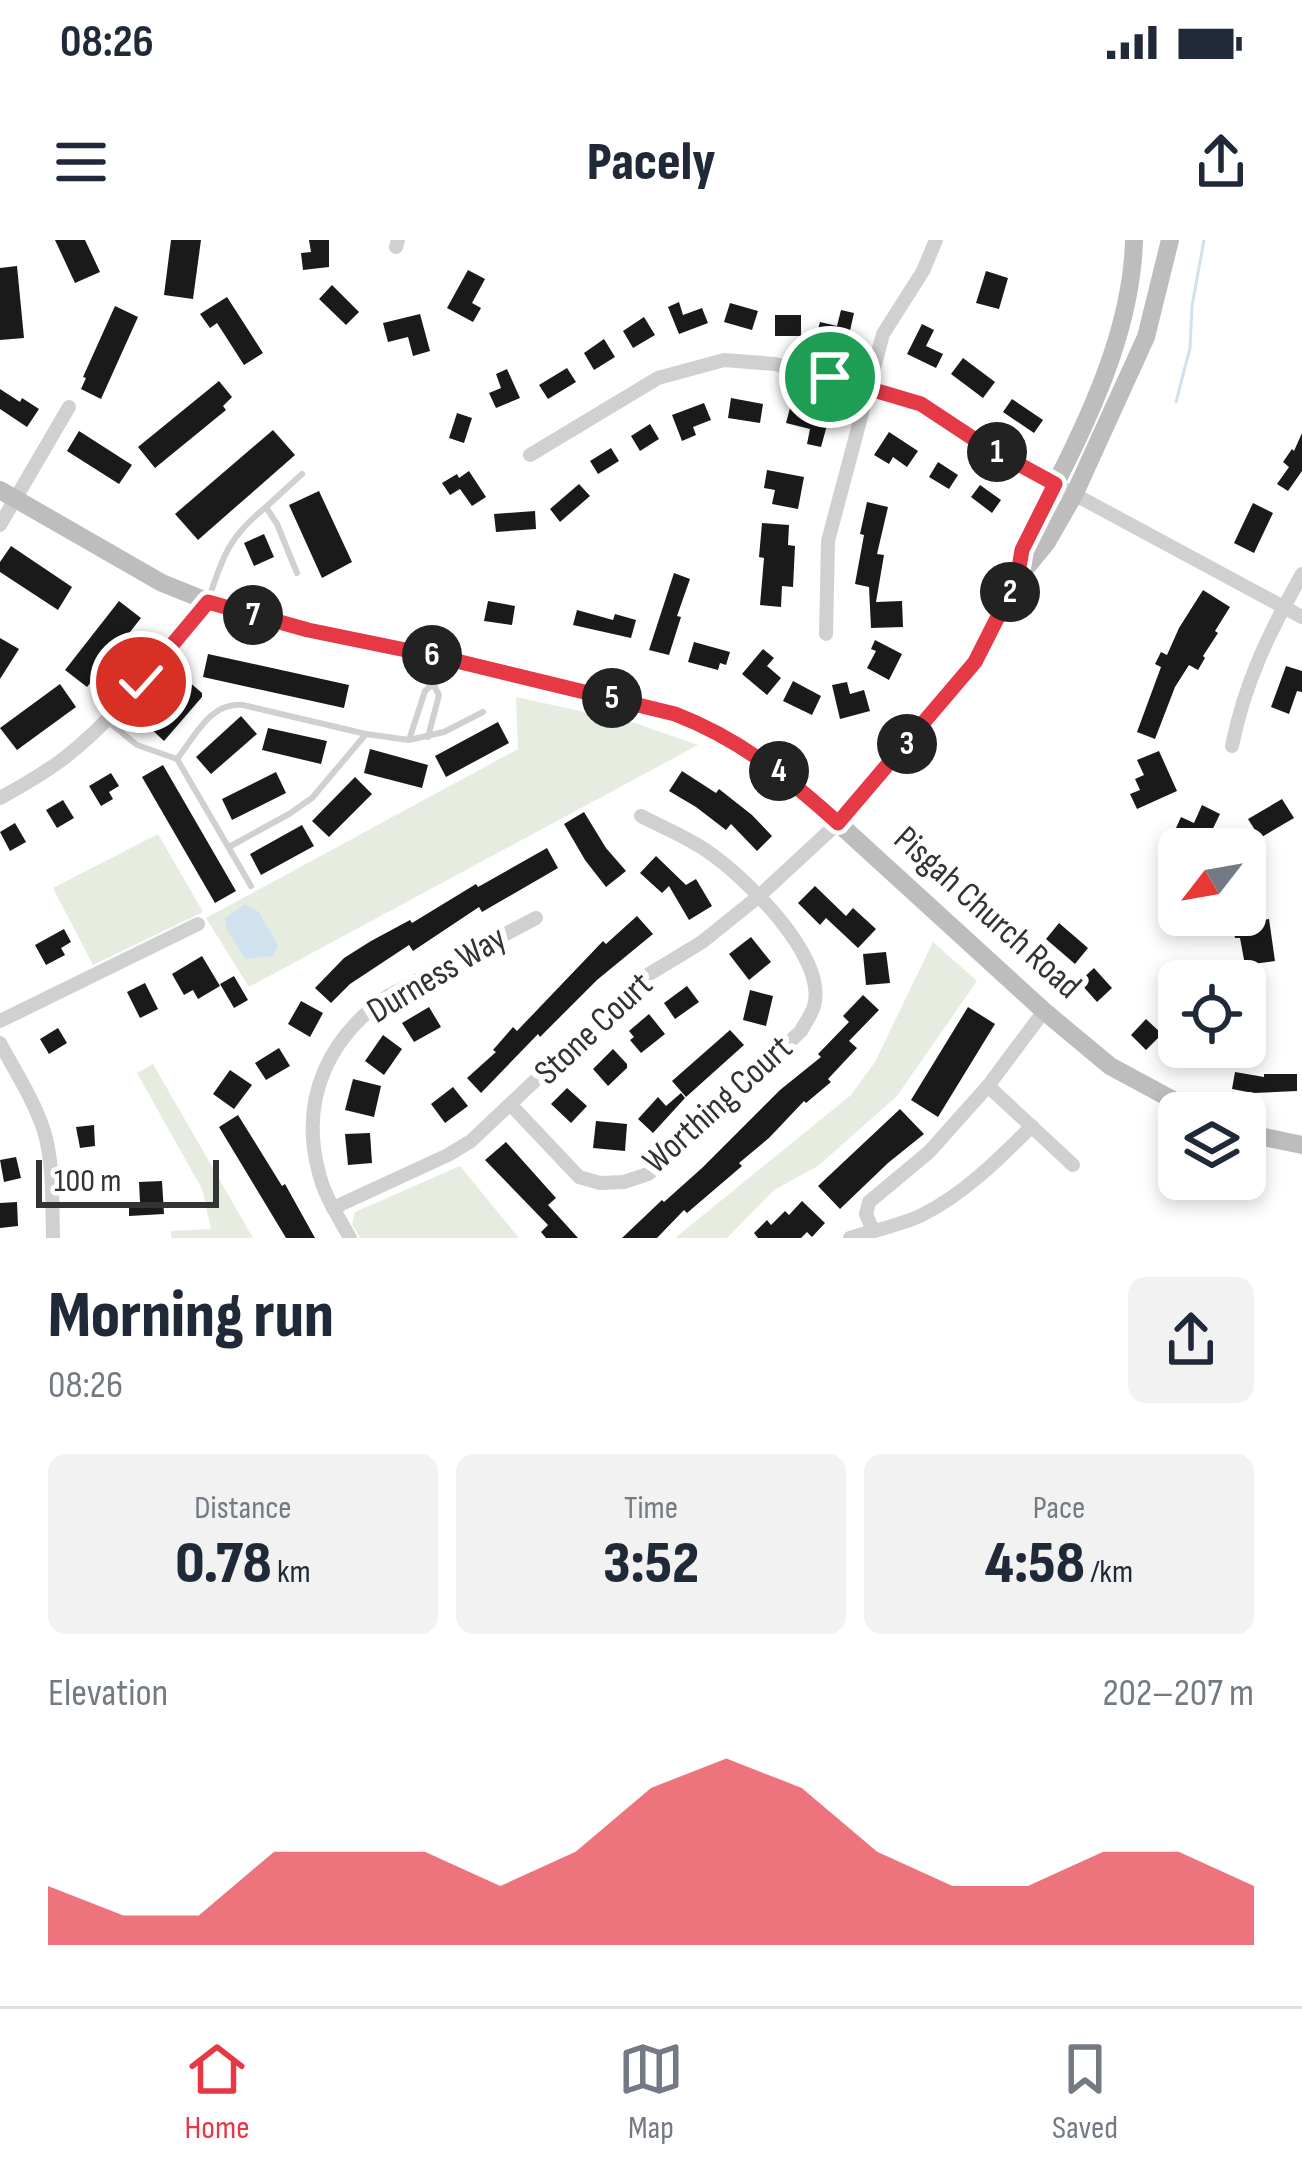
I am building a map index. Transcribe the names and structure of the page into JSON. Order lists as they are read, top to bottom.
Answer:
{
  "streets": {
    "main road": ["Pisgah Church Road"],
    "street": ["Durness Way", "Stone Court", "Worthing Court"]
  },
  "crossings": [
    ["Pisgah Church Road", "Stone Court"],
    ["Durness Way", "Stone Court"],
    ["Stone Court", "Worthing Court"]
  ],
  "scale_bar": "100 m",
  "north": "bottom left",
  "page": {
    "status": "08:26",
    "header": "Pacely",
    "pins": [
      "1",
      "2",
      "7",
      "6",
      "5",
      "3",
      "4"
    ],
    "scale": "100 m",
    "heading": ["Morning run", "08:26"],
    "stats": [
      ["Distance", "0.78 km"],
      ["Time", "3:52"],
      ["Pace", "4:58 /km"]
    ],
    "chart": ["Elevation", "202–207 m"],
    "tabs": ["Home", "Map", "Saved"]
  }
}
